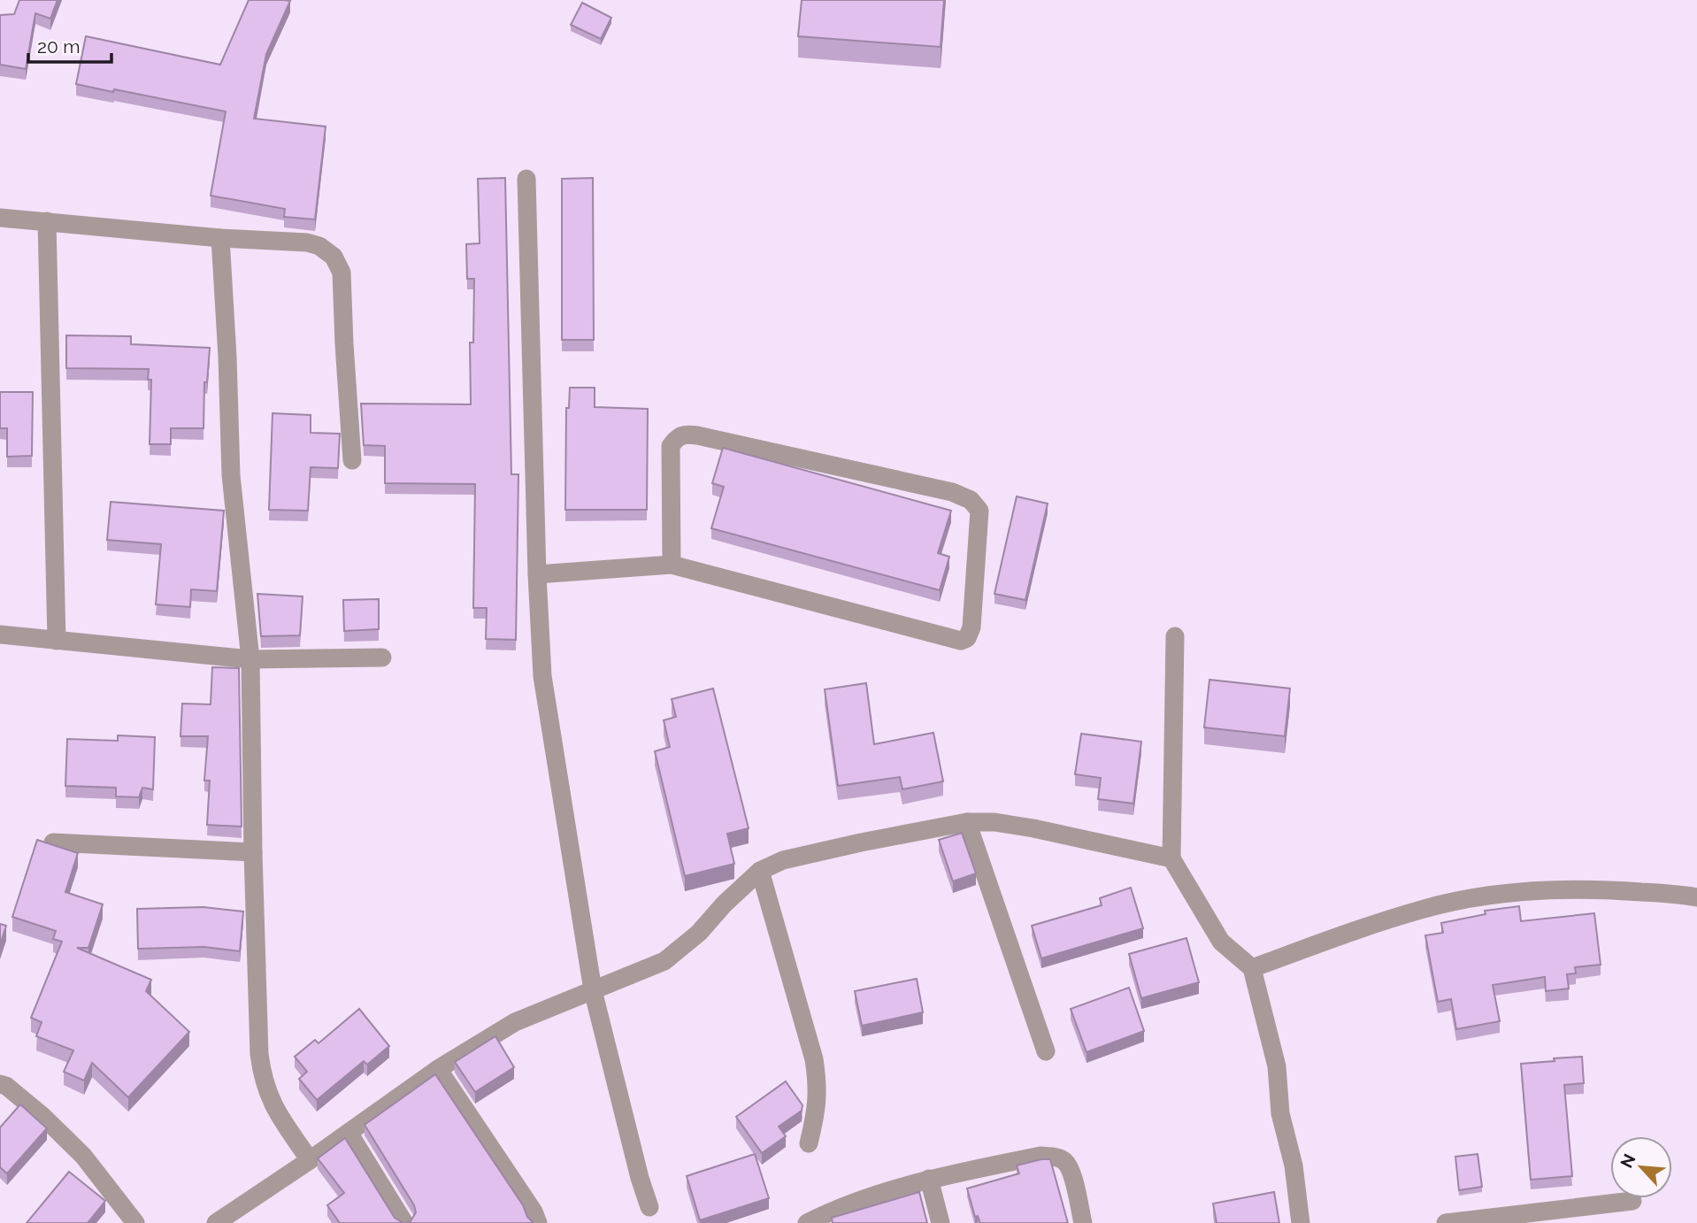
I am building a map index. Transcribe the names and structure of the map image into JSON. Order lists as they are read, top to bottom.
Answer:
{
  "scale_bar": "20 m",
  "north": "top left"
}
